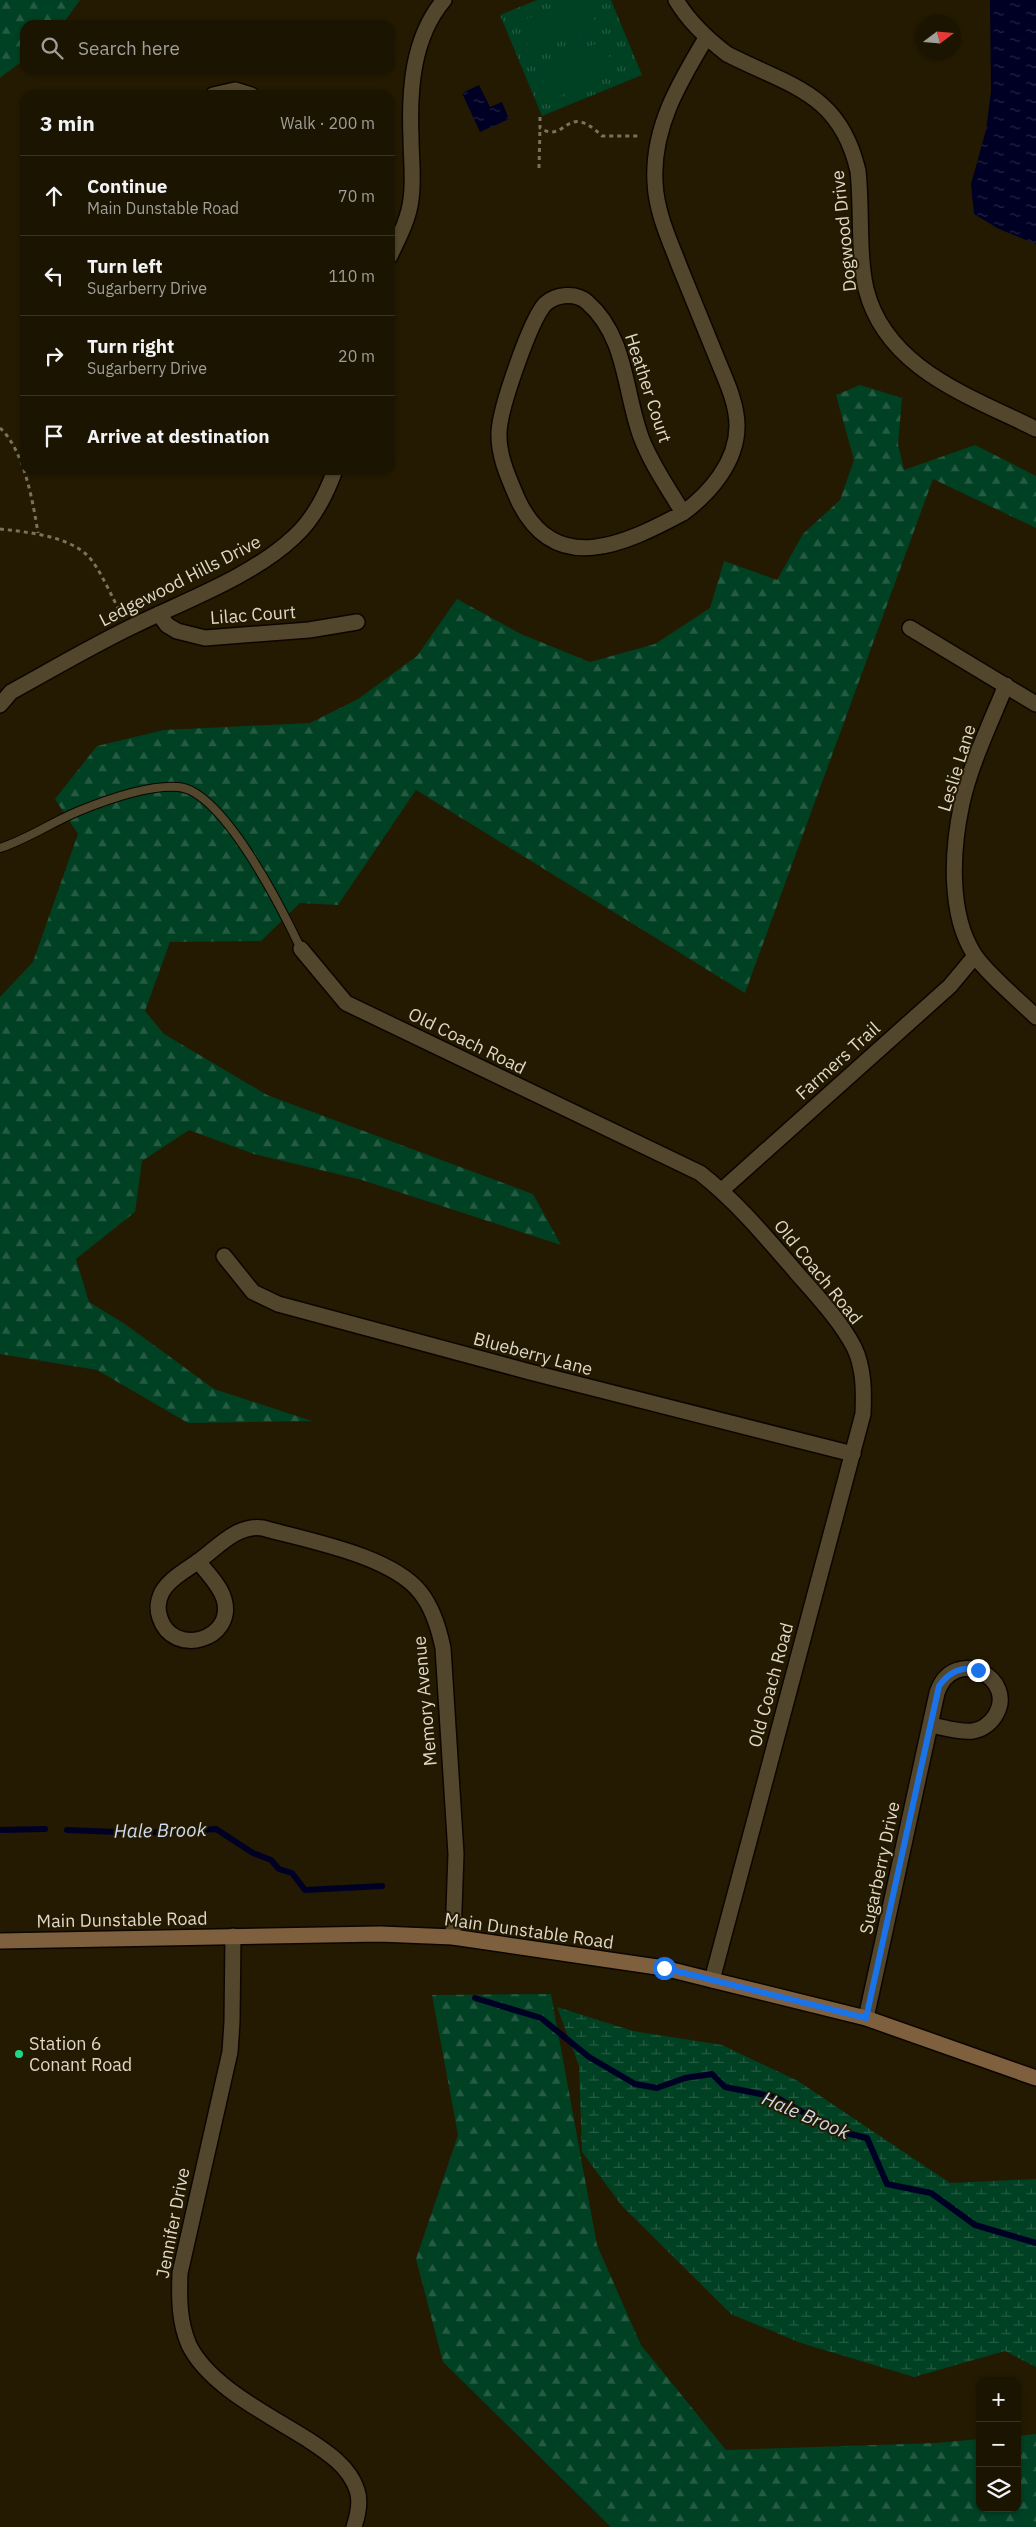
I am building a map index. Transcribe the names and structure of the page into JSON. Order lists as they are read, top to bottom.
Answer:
{
  "streets": {
    "main road": ["Main Dunstable Road"],
    "street": [
      "Dogwood Drive",
      "Heather Court",
      "Ledgewood Hills Drive",
      "Lilac Court",
      "Leslie Lane",
      "Old Coach Road",
      "Farmers Trail",
      "Blueberry Lane",
      "Memory Avenue",
      "Sugarberry Drive",
      "Jennifer Drive"
    ]
  },
  "crossings": [
    ["Dogwood Drive", "Heather Court"],
    ["Ledgewood Hills Drive", "Lilac Court"],
    ["Leslie Lane", "Farmers Trail"],
    ["Old Coach Road", "Farmers Trail"],
    ["Old Coach Road", "Blueberry Lane"],
    ["Old Coach Road", "Main Dunstable Road"],
    ["Memory Avenue", "Main Dunstable Road"],
    ["Sugarberry Drive", "Main Dunstable Road"],
    ["Main Dunstable Road", "Jennifer Drive"]
  ],
  "water": ["Hale Brook"],
  "places": ["Station 6 Conant Road"],
  "north": "right",
  "page": {
    "search": "Search here",
    "heading": ["3 min", "Walk · 200 m"],
    "list": [
      ["Continue", "Main Dunstable Road", "70 m"],
      ["Turn left", "Sugarberry Drive", "110 m"],
      ["Turn right", "Sugarberry Drive", "20 m"],
      "Arrive at destination"
    ],
    "map_buttons": ["+", "−"]
  }
}
